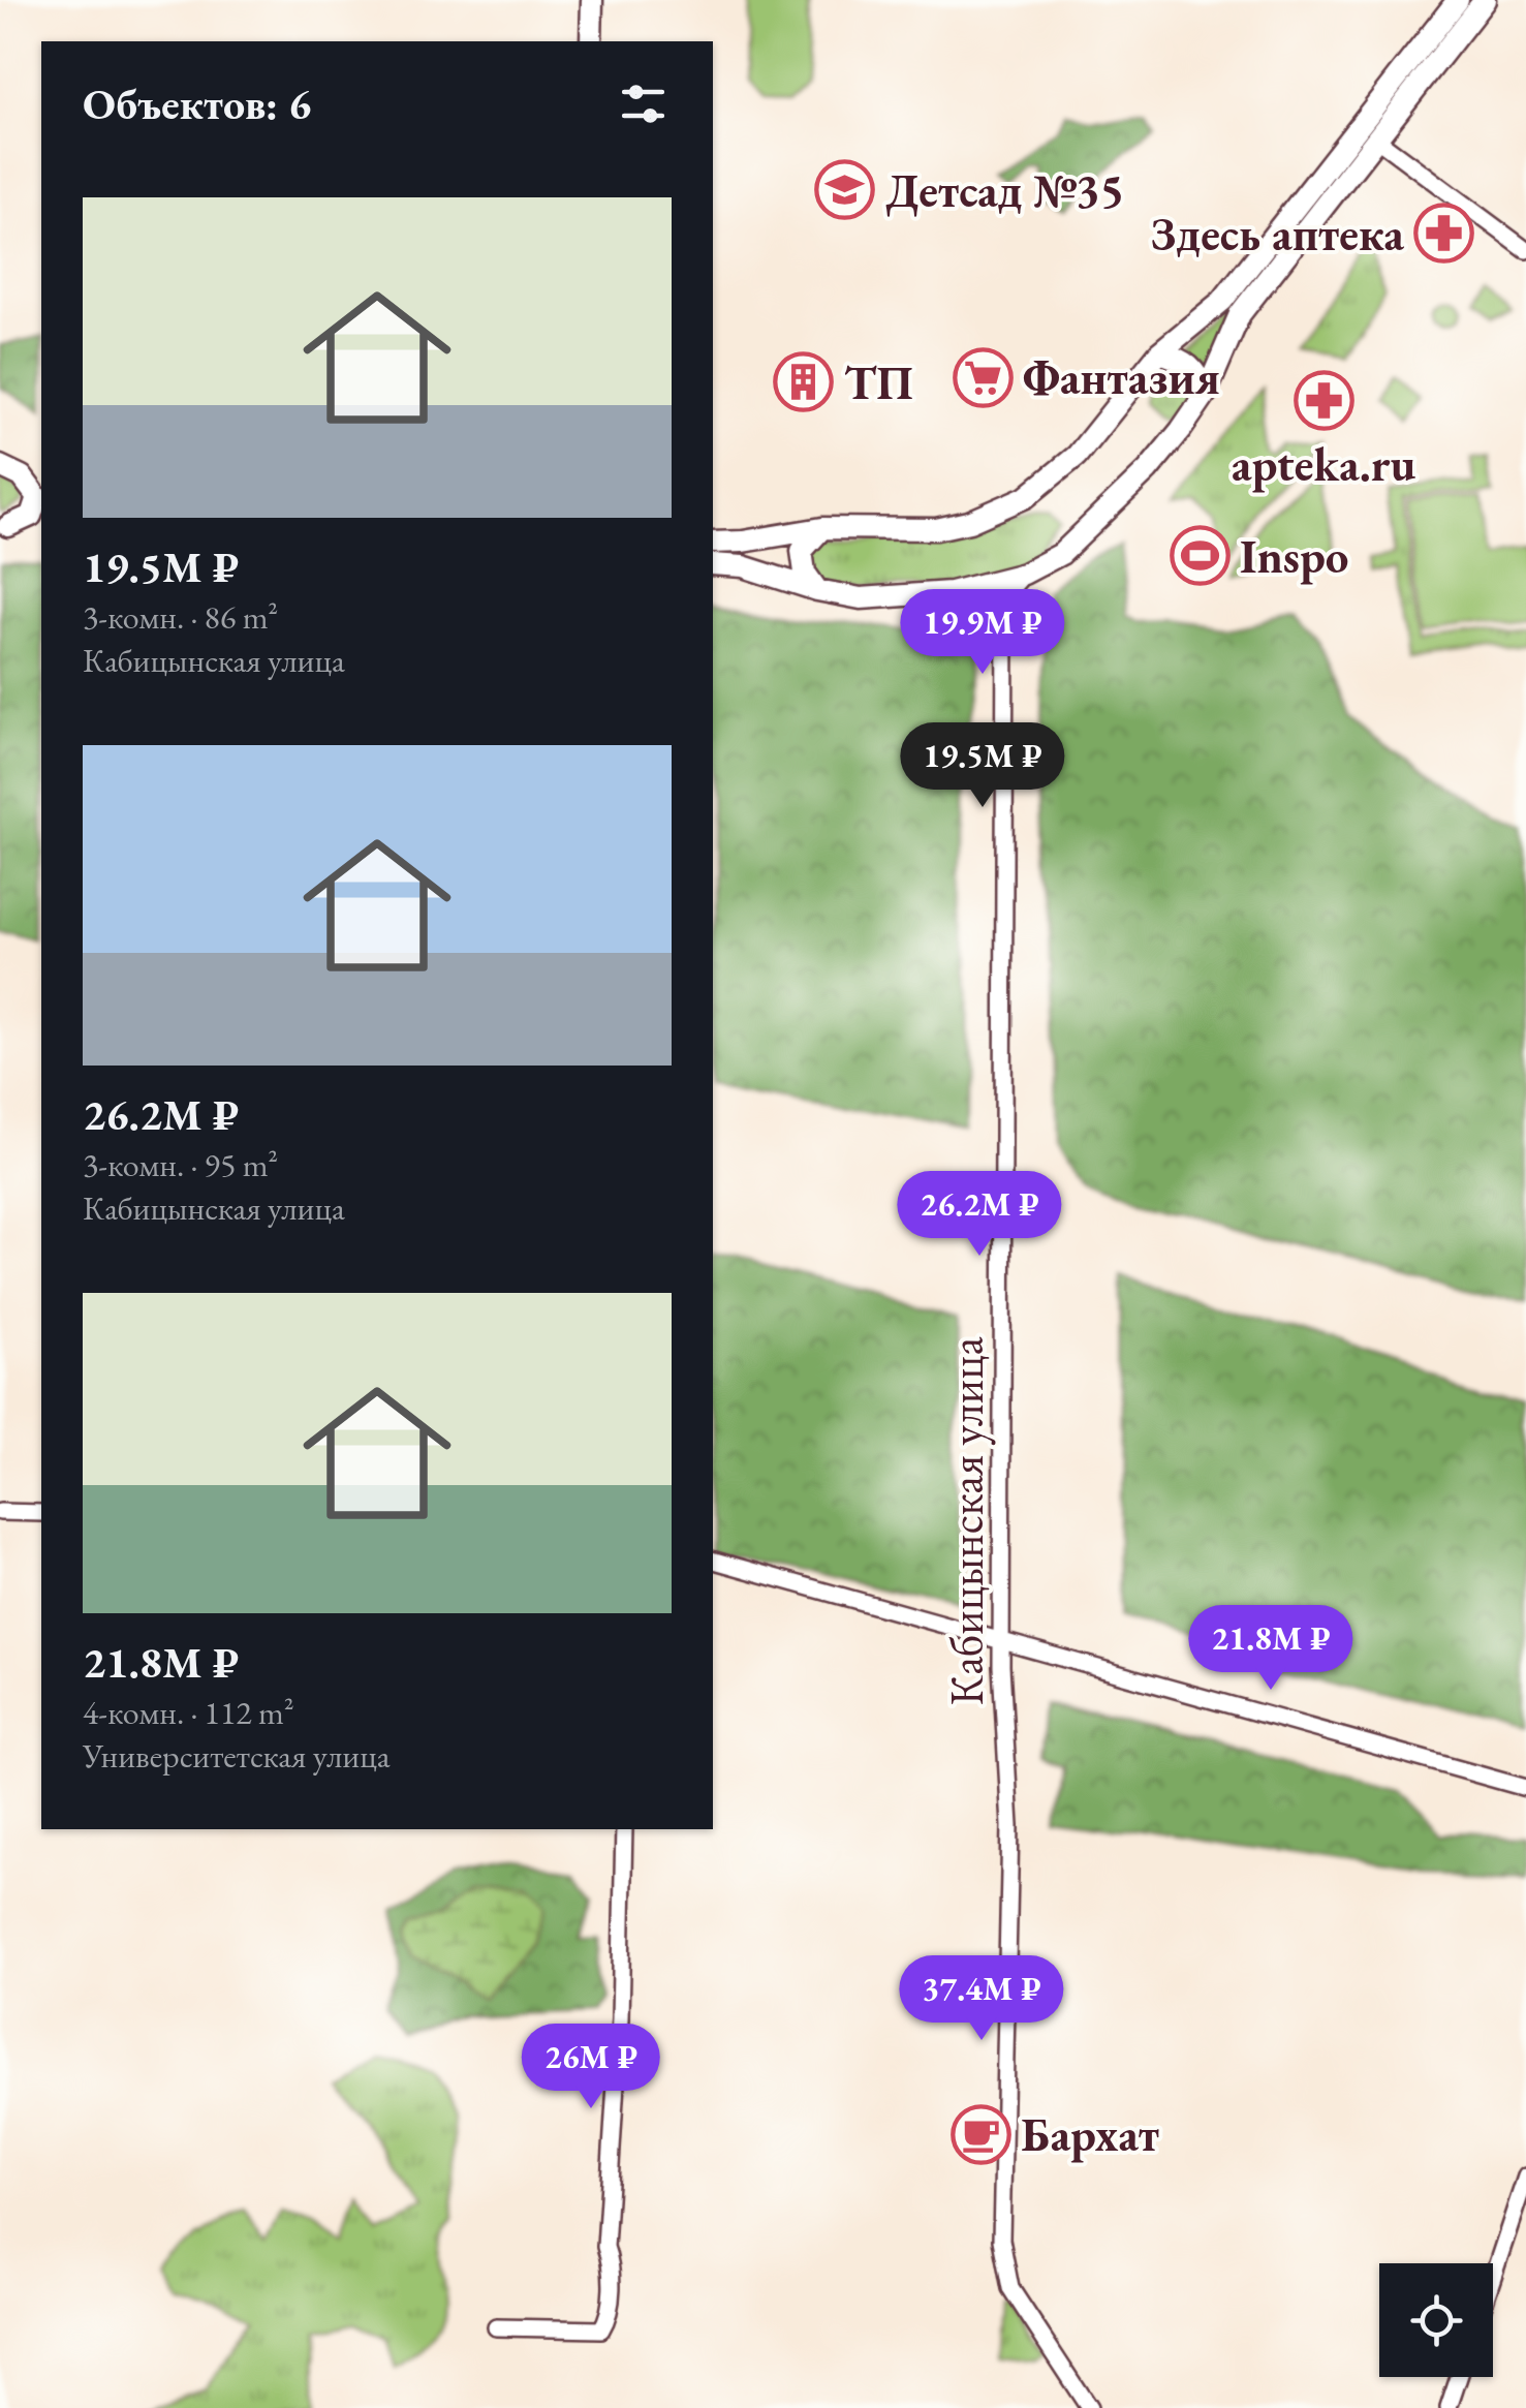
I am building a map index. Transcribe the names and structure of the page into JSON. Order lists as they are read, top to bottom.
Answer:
{
  "streets": {
    "street": ["Кабицынская улица"]
  },
  "places": {
    "school or university": ["Детсад №35"],
    "pharmacy": ["Здесь аптека", "apteka.ru"],
    "supermarket": ["Фантазия"],
    "building": ["ТП"],
    "sports": ["Inspo"],
    "cafe": ["Бархат"]
  },
  "page": {
    "heading": "Объектов: 6",
    "list": [
      {
        "name": "19.5M ₽",
        "note": "3-комн. · 86 m² · Кабицынская улица"
      },
      {
        "name": "26.2M ₽",
        "note": "3-комн. · 95 m² · Кабицынская улица"
      },
      {
        "name": "21.8M ₽",
        "note": "4-комн. · 112 m² · Университетская улица"
      }
    ],
    "price": [
      "19.9M ₽",
      "19.5M ₽",
      "26.2M ₽",
      "21.8M ₽",
      "37.4M ₽",
      "26M ₽"
    ]
  }
}
